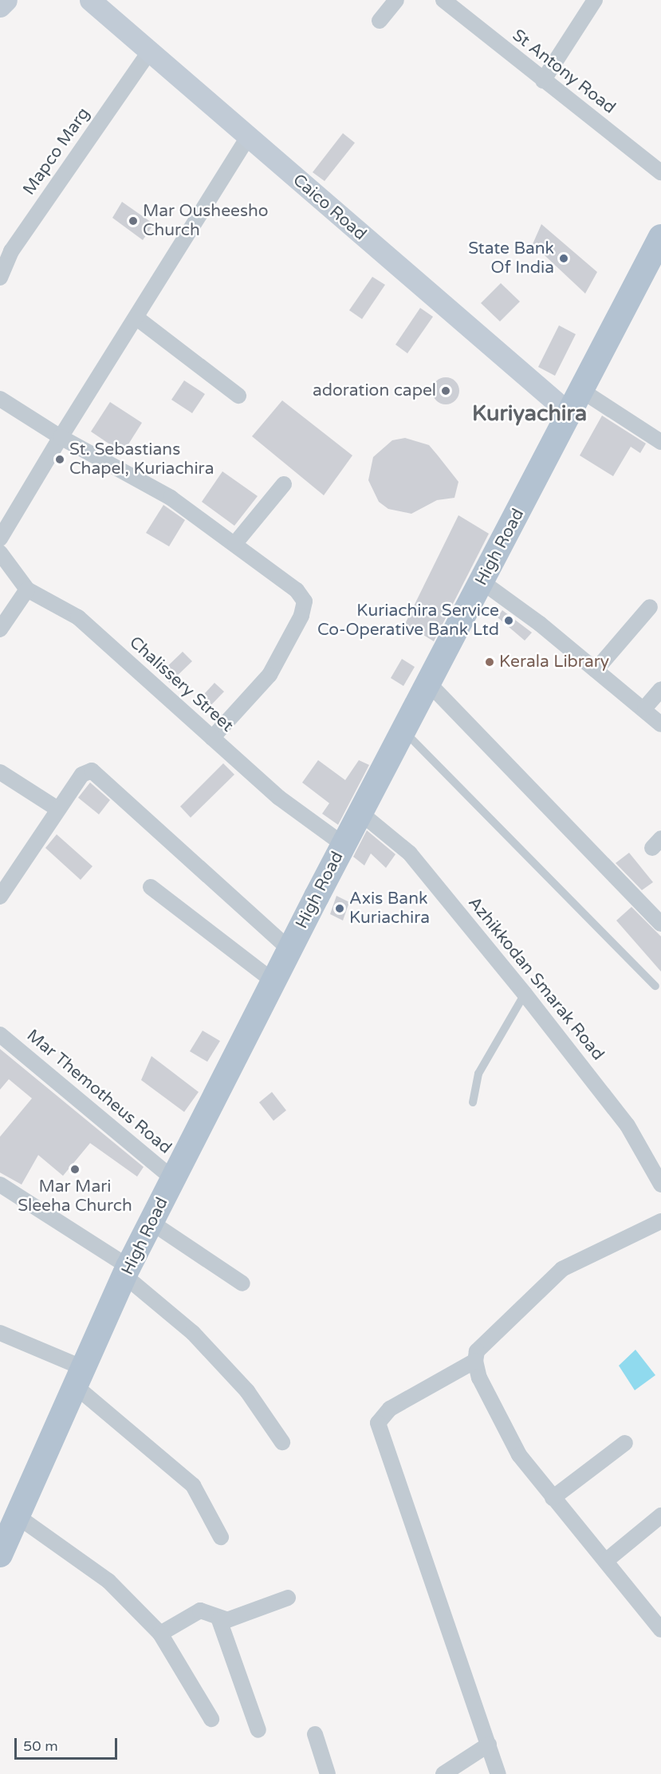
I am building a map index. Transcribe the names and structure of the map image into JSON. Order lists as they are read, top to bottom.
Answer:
{
  "streets": {
    "main road": ["High Road"],
    "street": [
      "St Antony Road",
      "Mapco Marg",
      "Caico Road",
      "Chalissery Street",
      "Azhikkodan Smarak Road",
      "Mar Themotheus Road"
    ]
  },
  "crossings": [
    ["Mapco Marg", "Caico Road"],
    ["Caico Road", "High Road"],
    ["High Road", "Chalissery Street"],
    ["High Road", "Azhikkodan Smarak Road"],
    ["High Road", "Mar Themotheus Road"]
  ],
  "districts": ["Kuriyachira"],
  "places": [
    "Mar Ousheesho Church",
    "State Bank Of India",
    "adoration capel",
    "St. Sebastians Chapel, Kuriachira",
    "Kuriachira Service Co-Operative Bank Ltd",
    "Kerala Library",
    "Axis Bank Kuriachira",
    "Mar Mari Sleeha Church"
  ],
  "scale_bar": "50 m"
}
